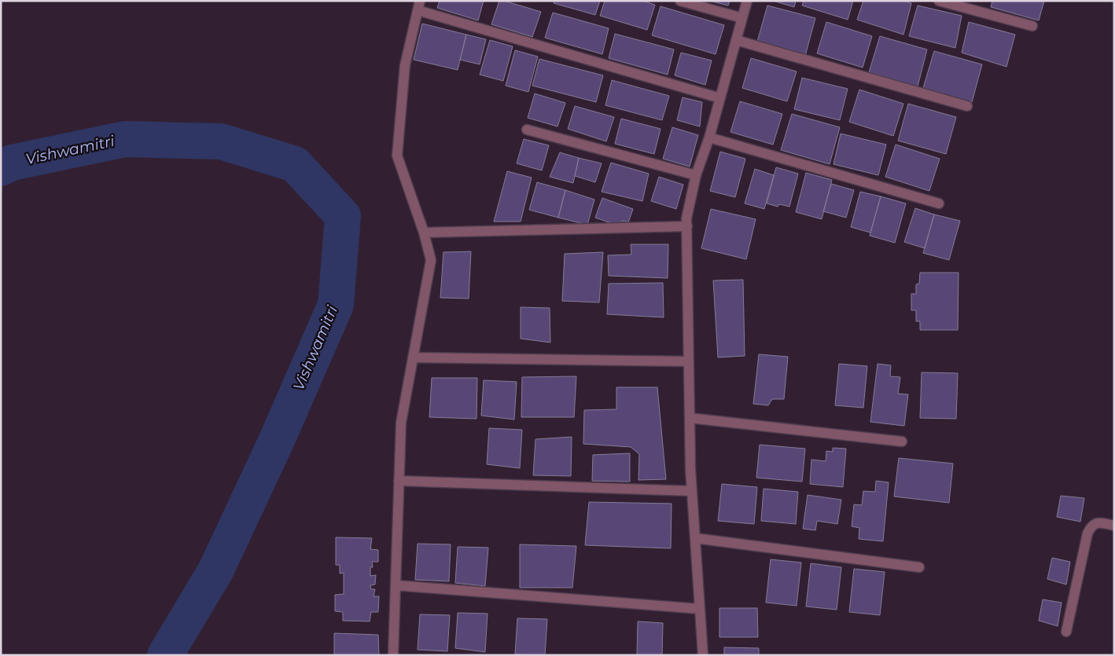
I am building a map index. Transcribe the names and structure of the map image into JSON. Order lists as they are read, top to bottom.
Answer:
{
  "water": ["Vishwamitri"]
}
